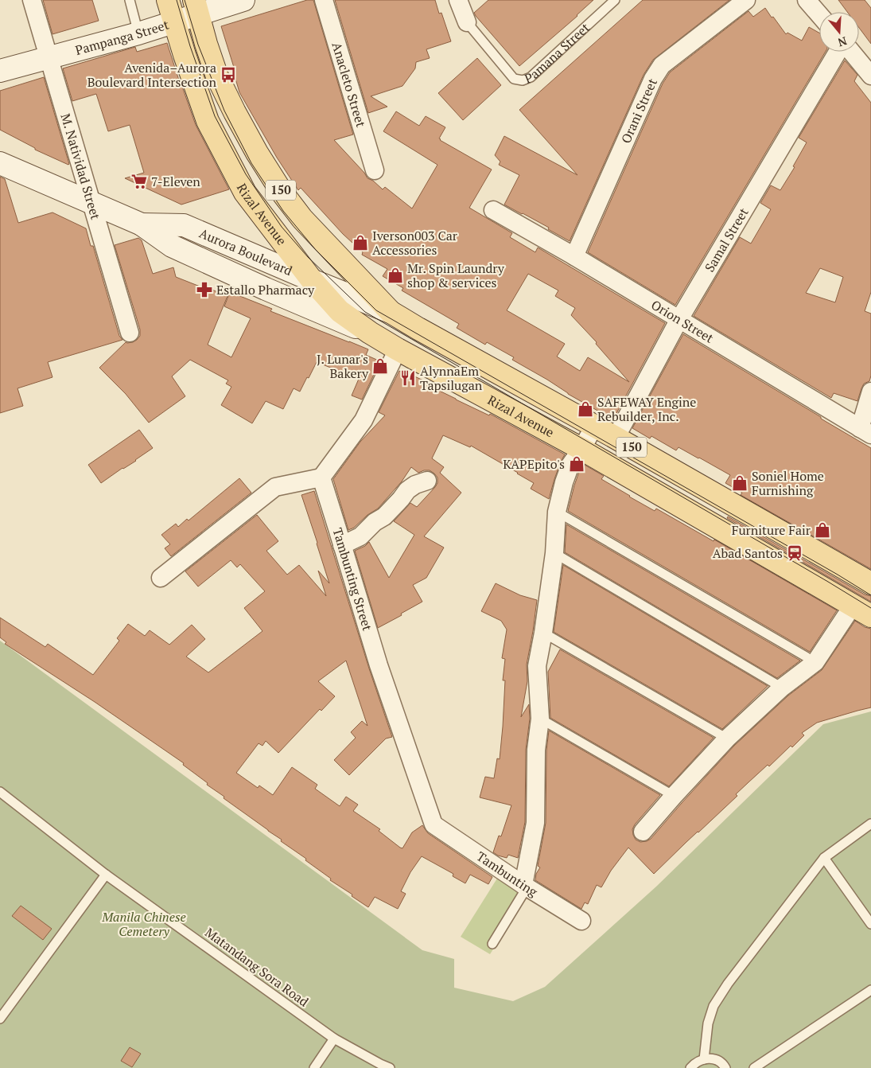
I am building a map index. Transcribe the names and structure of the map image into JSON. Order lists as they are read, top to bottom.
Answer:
{
  "streets": {
    "main road": [
      "Pampanga Street",
      "150",
      "Rizal Avenue",
      "Aurora Boulevard"
    ],
    "street": [
      "Pamana Street",
      "Anacleto Street",
      "Orani Street",
      "M. Natividad Street",
      "Samal Street",
      "Orion Street",
      "Tambunting Street",
      "Tambunting"
    ],
    "lane": ["Matandang Sora Road"]
  },
  "crossings": [
    ["Pampanga Street", "M. Natividad Street"],
    ["Pampanga Street", "Rizal Avenue"],
    ["Orani Street", "Orion Street"],
    ["M. Natividad Street", "Aurora Boulevard"],
    ["Rizal Avenue", "Samal Street"],
    ["Rizal Avenue", "Aurora Boulevard"],
    ["Samal Street", "Orion Street"],
    ["Tambunting Street", "Tambunting"]
  ],
  "parks": ["Manila Chinese Cemetery"],
  "places": {
    "bus stop": ["Avenida–Aurora Boulevard Intersection"],
    "supermarket": ["7-Eleven"],
    "shop": [
      "Iverson003 Car Accessories",
      "Mr. Spin Laundry shop & services",
      "J. Lunar's Bakery",
      "SAFEWAY Engine Rebuilder, Inc.",
      "KAPEpito's",
      "Soniel Home Furnishing",
      "Furniture Fair"
    ],
    "pharmacy": ["Estallo Pharmacy"],
    "restaurant": ["AlynnaEm Tapsilugan"],
    "station": ["Abad Santos"]
  },
  "north": "bottom"
}
